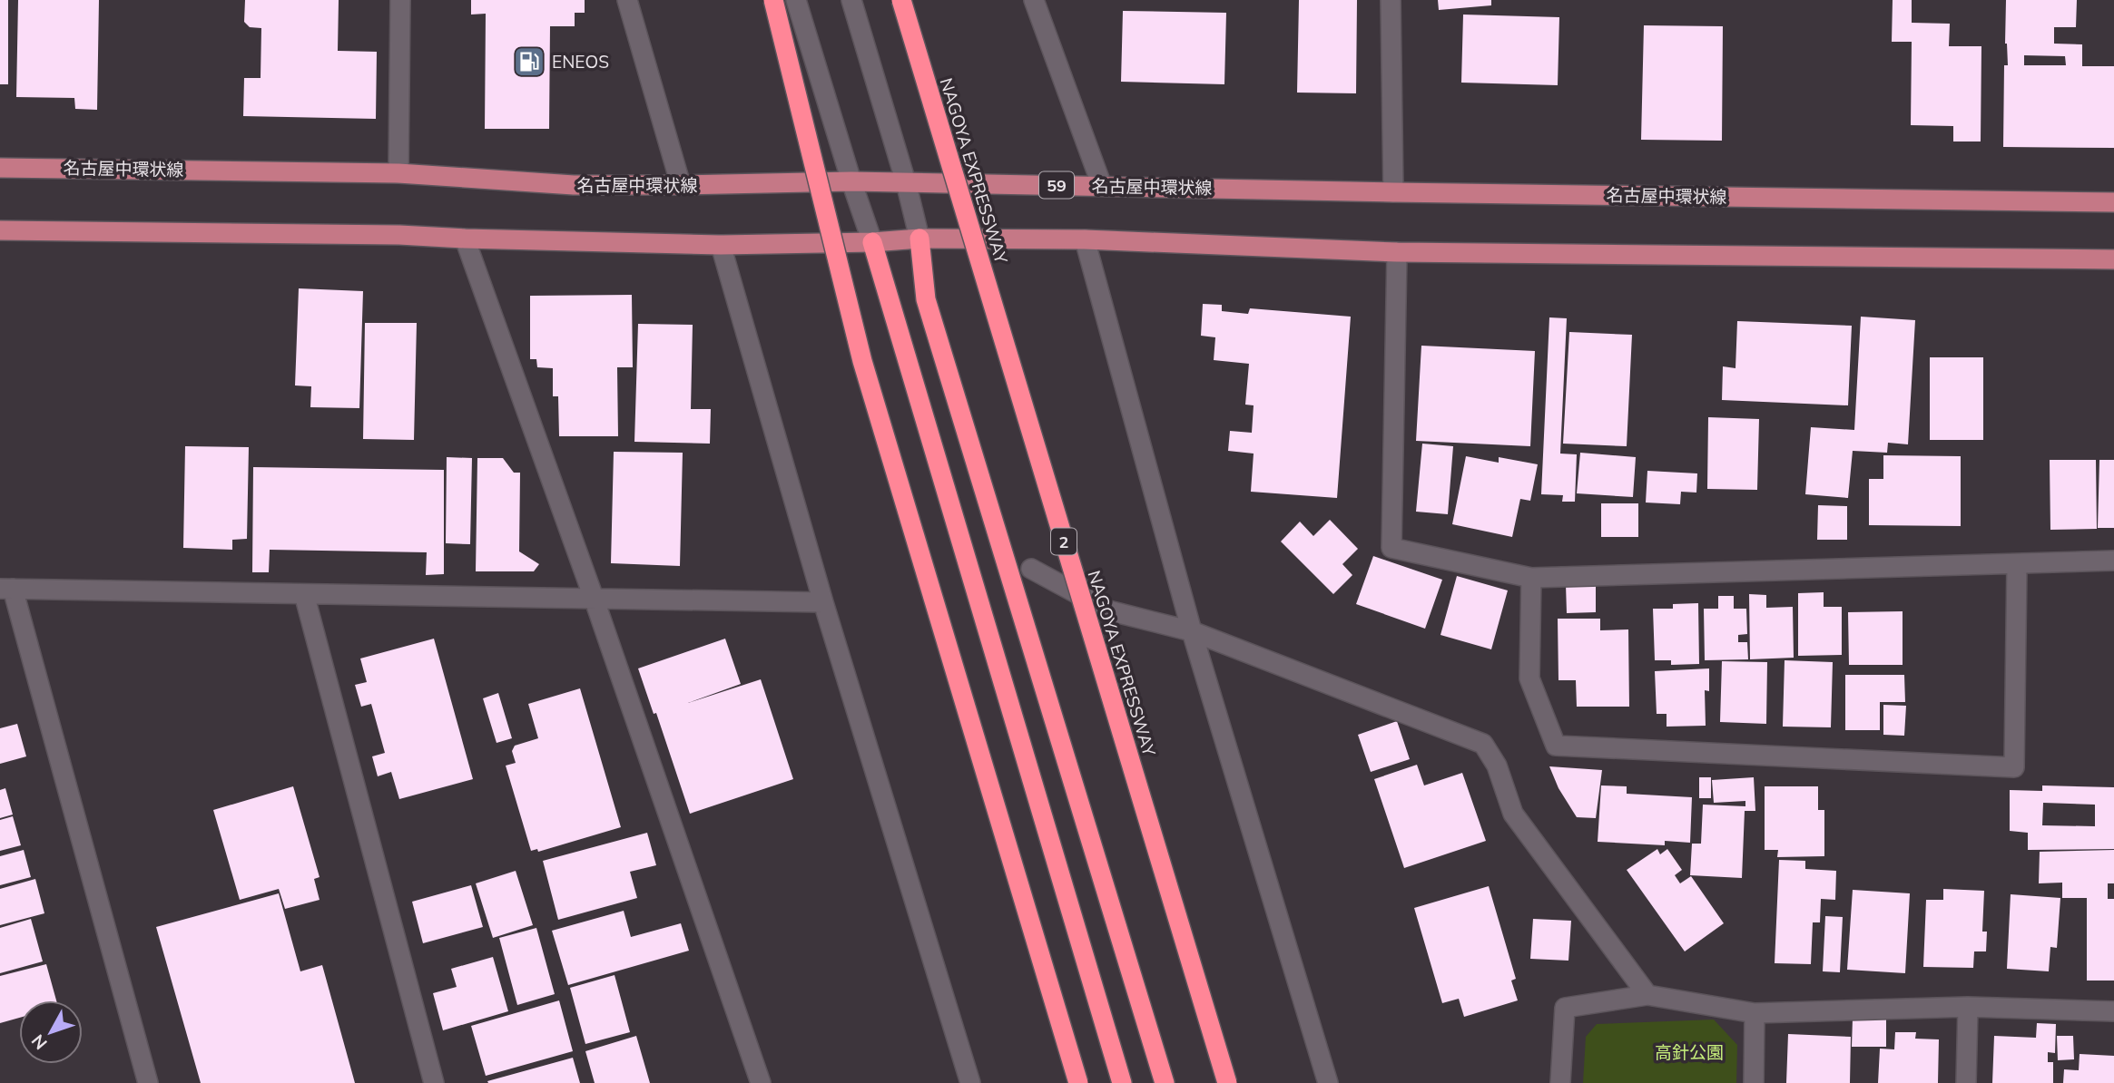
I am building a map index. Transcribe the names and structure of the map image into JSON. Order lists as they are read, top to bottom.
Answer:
{
  "streets": {
    "highway": ["NAGOYA EXPRESSWAY", "2"],
    "main road": ["名古屋中環状線", "59"]
  },
  "parks": ["高針公園"],
  "places": {
    "fuel station": ["ENEOS"]
  },
  "north": "bottom left"
}
